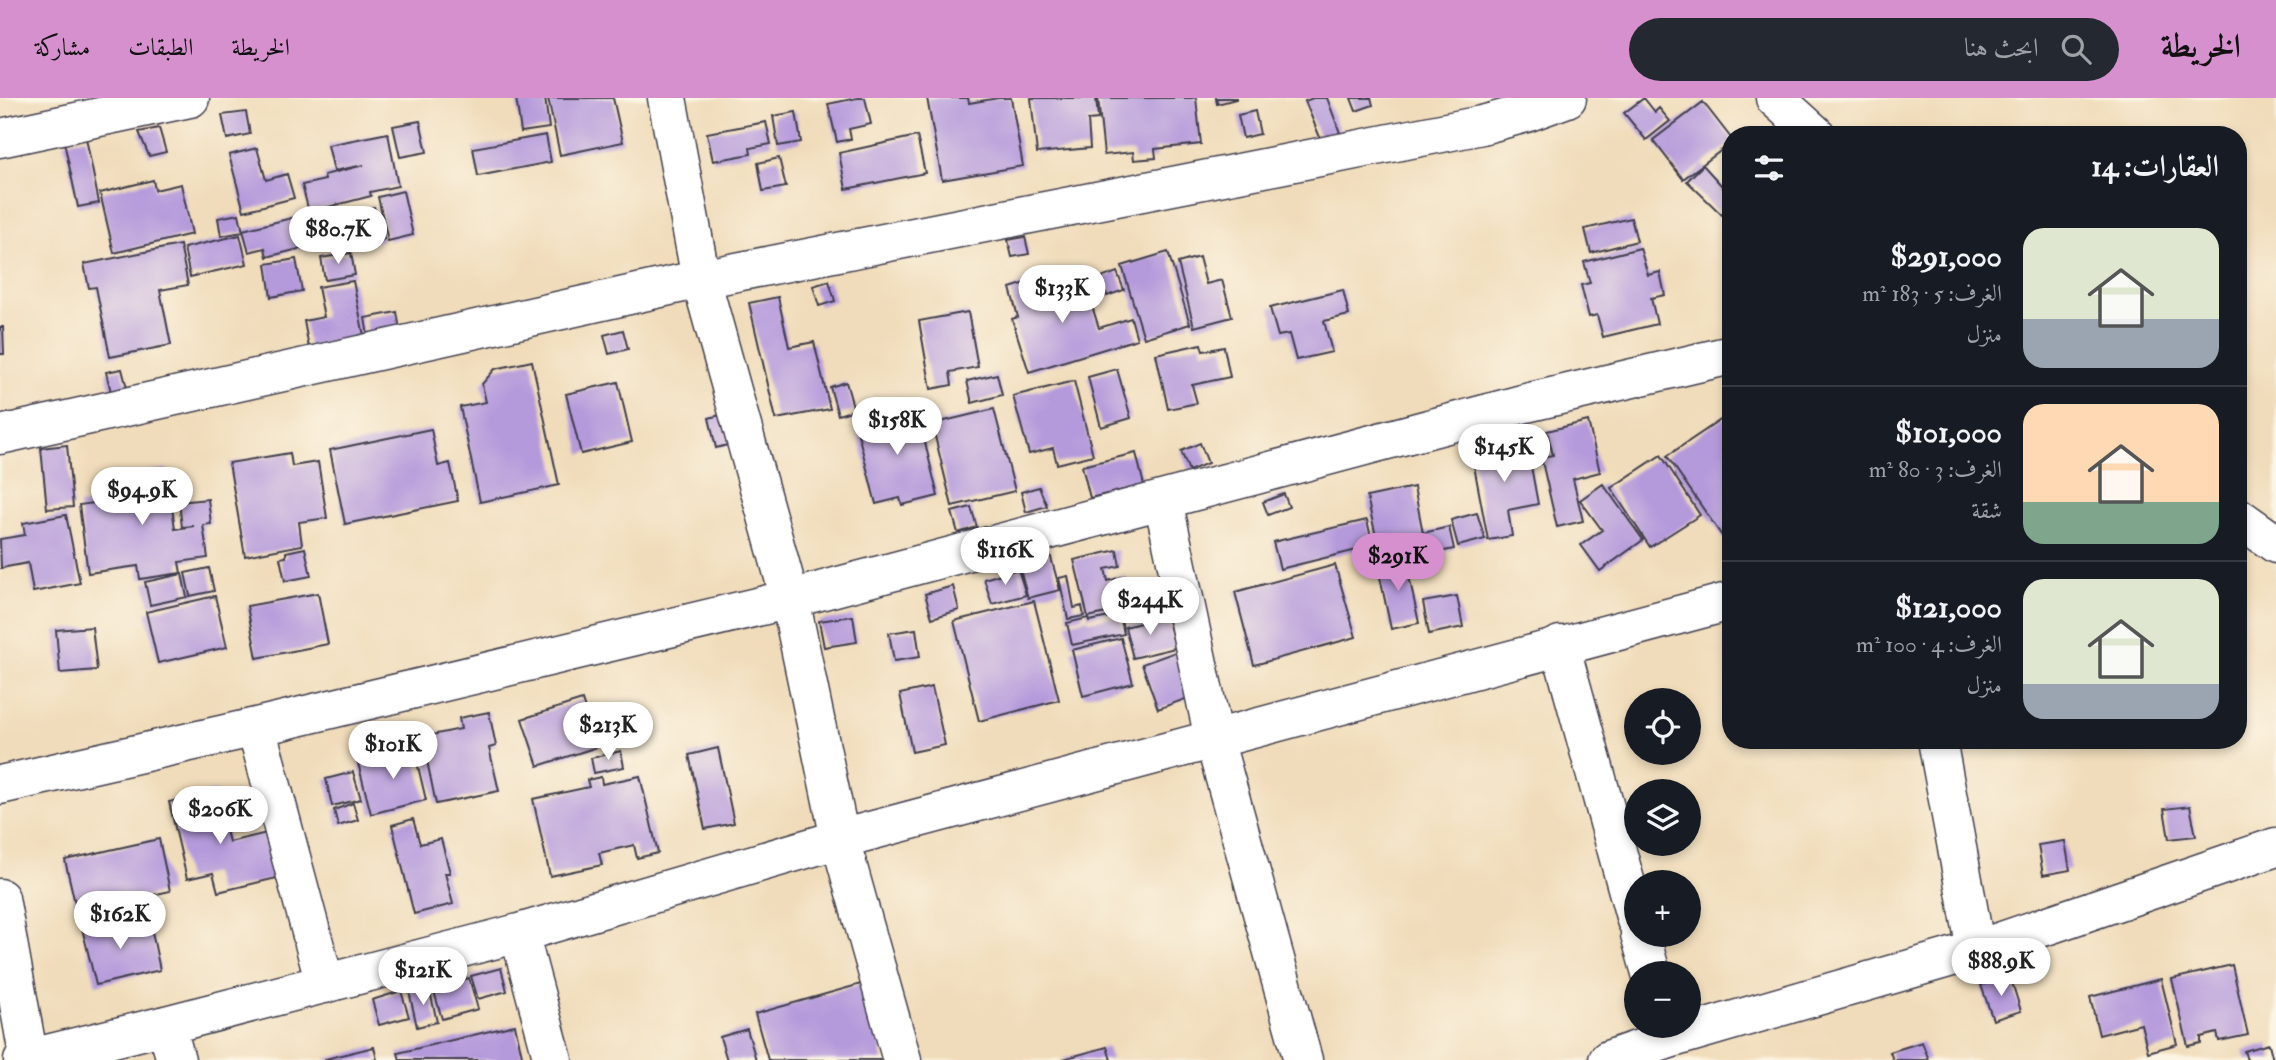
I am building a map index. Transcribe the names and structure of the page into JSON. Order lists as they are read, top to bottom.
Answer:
{
  "page": {
    "header": "الخريطة",
    "search": "ابحث هنا",
    "nav": ["الخريطة", "الطبقات", "مشاركة"],
    "heading": "العقارات: 14",
    "price": [
      "$80.7K",
      "$133K",
      "$158K",
      "$145K",
      "$94.9K",
      "$116K",
      "$291K",
      "$244K",
      "$213K",
      "$101K",
      "$206K",
      "$162K",
      "$88.9K",
      "$121K"
    ],
    "list": [
      {
        "name": "$291,000",
        "note": "الغرف: 5 · 183 m² · منزل"
      },
      {
        "name": "$101,000",
        "note": "الغرف: 3 · 80 m² · شقة"
      },
      {
        "name": "$121,000",
        "note": "الغرف: 4 · 100 m² · منزل"
      }
    ],
    "map_buttons": ["+", "−"]
  }
}
